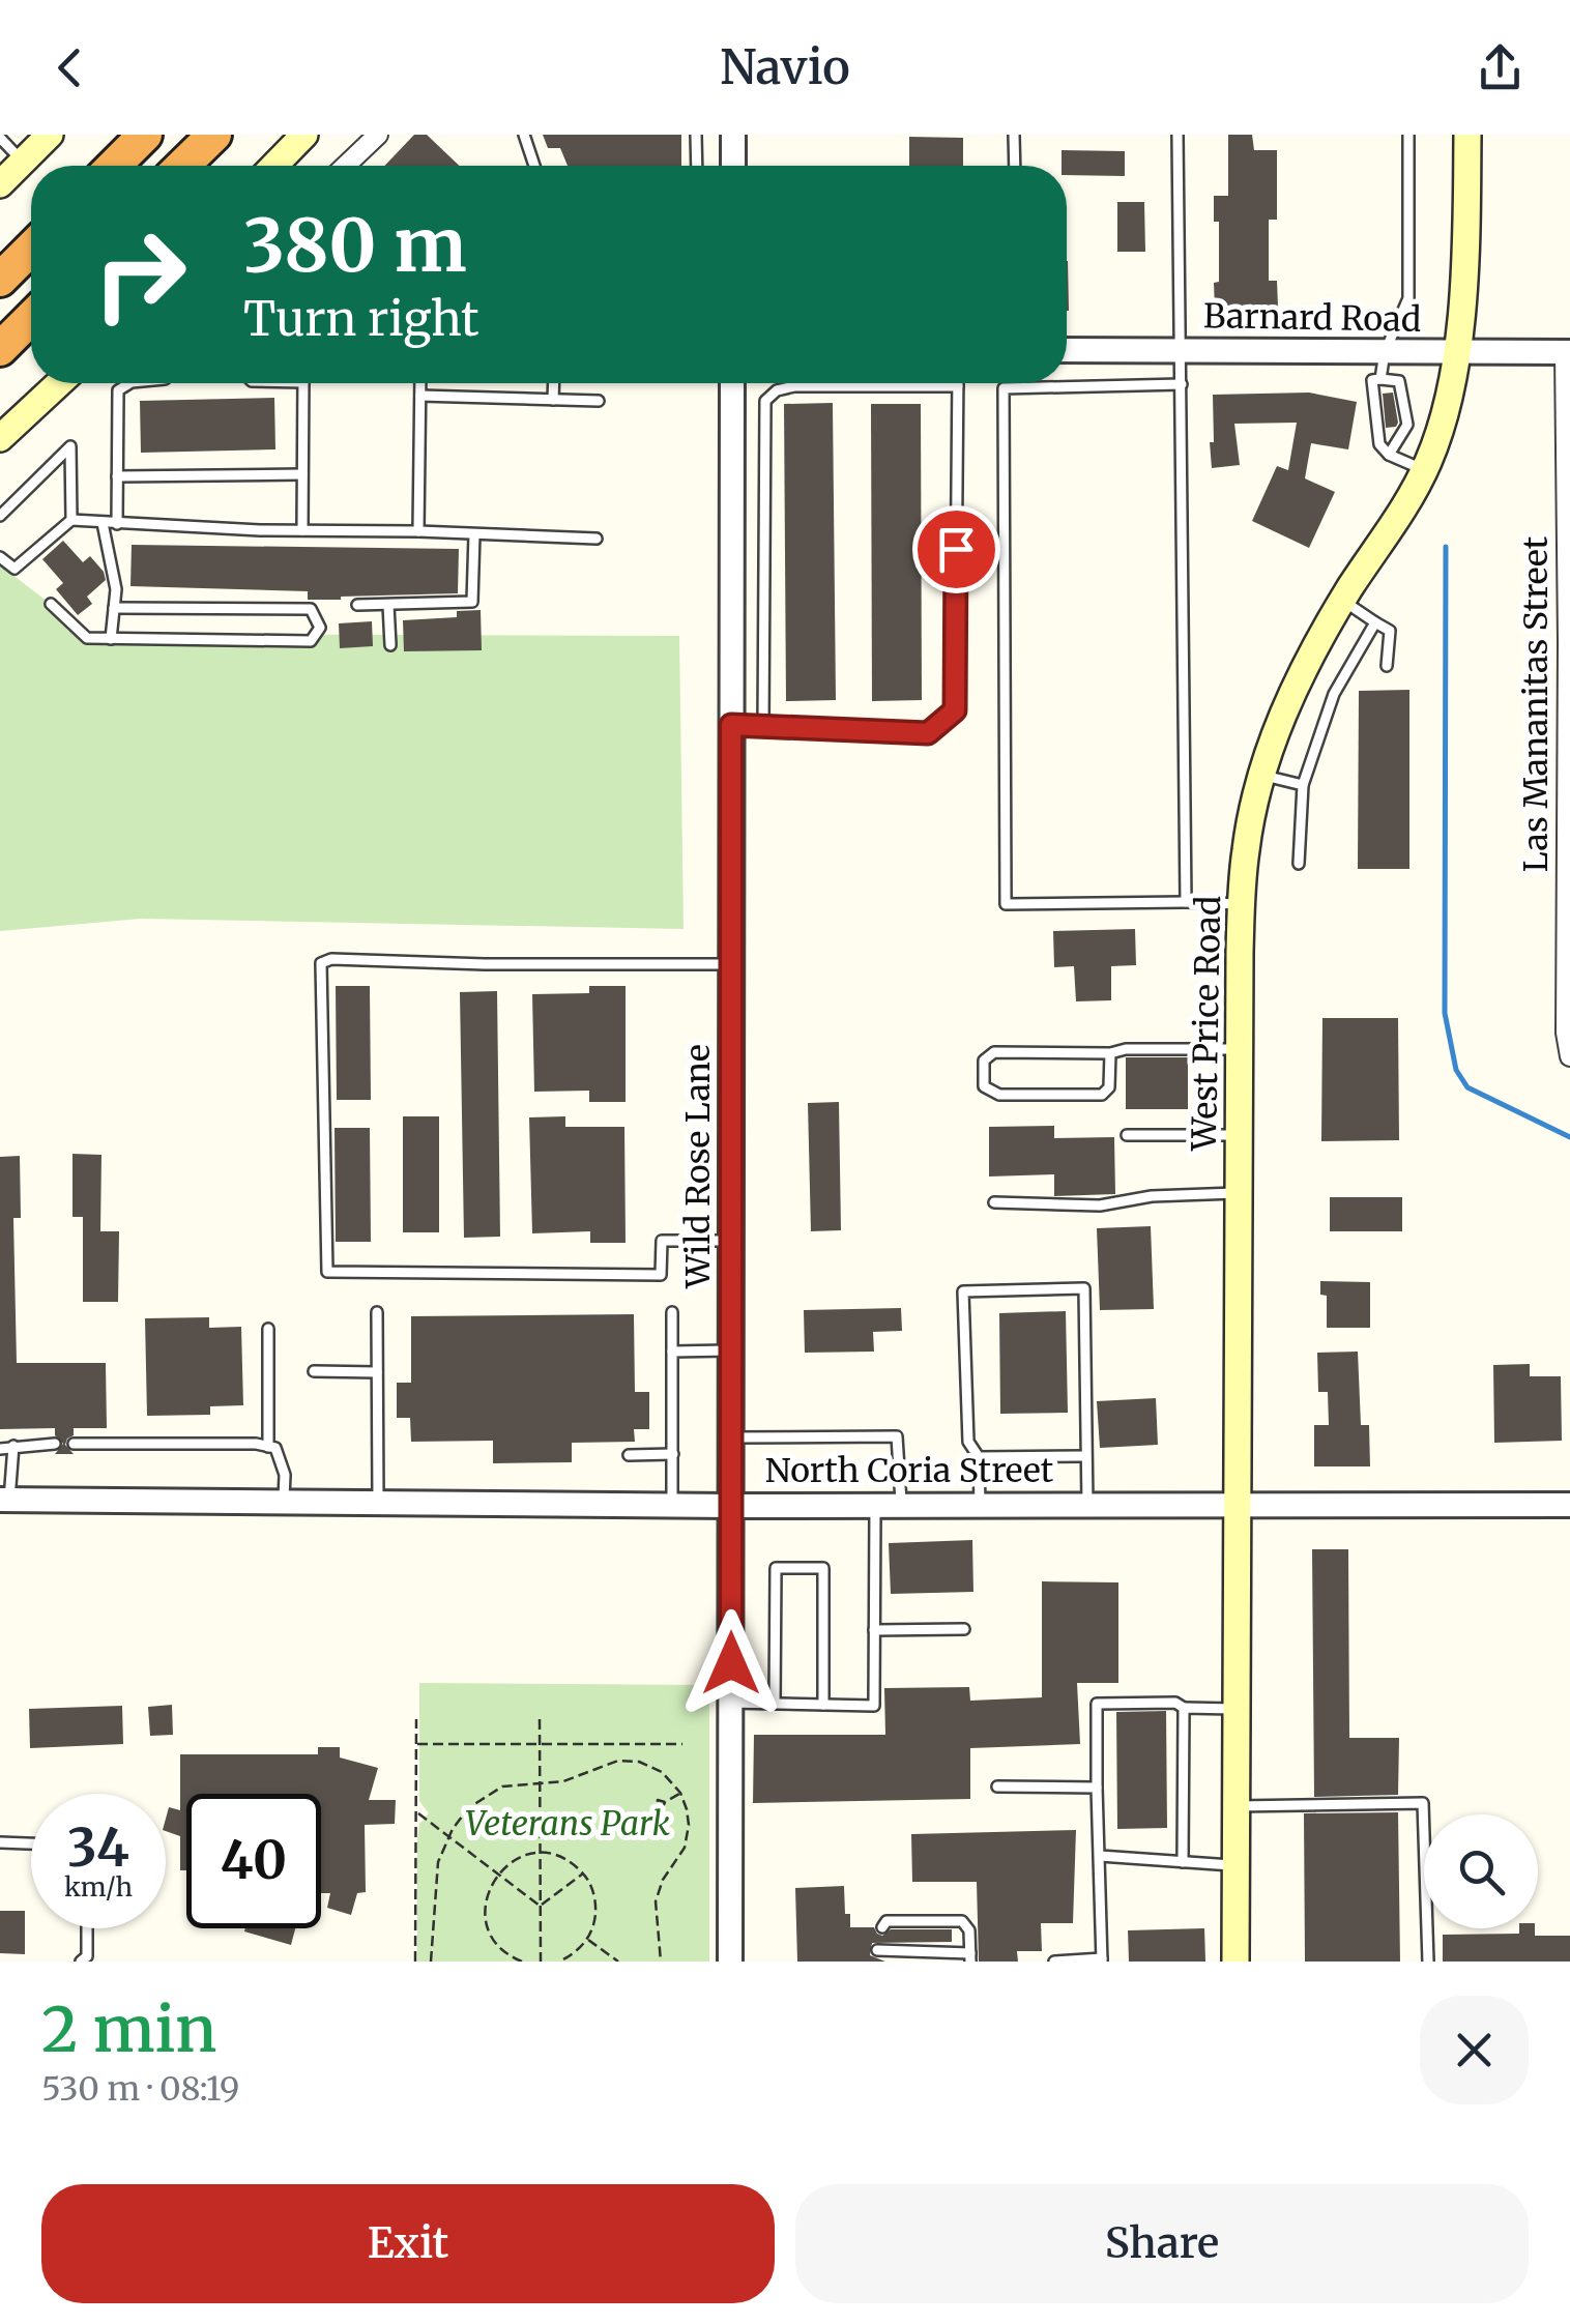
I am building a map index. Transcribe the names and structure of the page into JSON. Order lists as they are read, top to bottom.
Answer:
{
  "streets": {
    "main road": ["West Price Road"],
    "street": [
      "Barnard Road",
      "Las Mananitas Street",
      "Wild Rose Lane",
      "North Coria Street"
    ]
  },
  "crossings": [
    ["Barnard Road", "Las Mananitas Street"],
    ["Barnard Road", "West Price Road"],
    ["West Price Road", "North Coria Street"],
    ["Wild Rose Lane", "North Coria Street"]
  ],
  "parks": ["Veterans Park"],
  "page": {
    "header": "Navio",
    "turn": ["380 m", "Turn right"],
    "speed": "34 km/h",
    "limit": "40",
    "heading": ["2 min", "530 m · 08:19"],
    "buttons": ["Exit", "Share"]
  }
}
